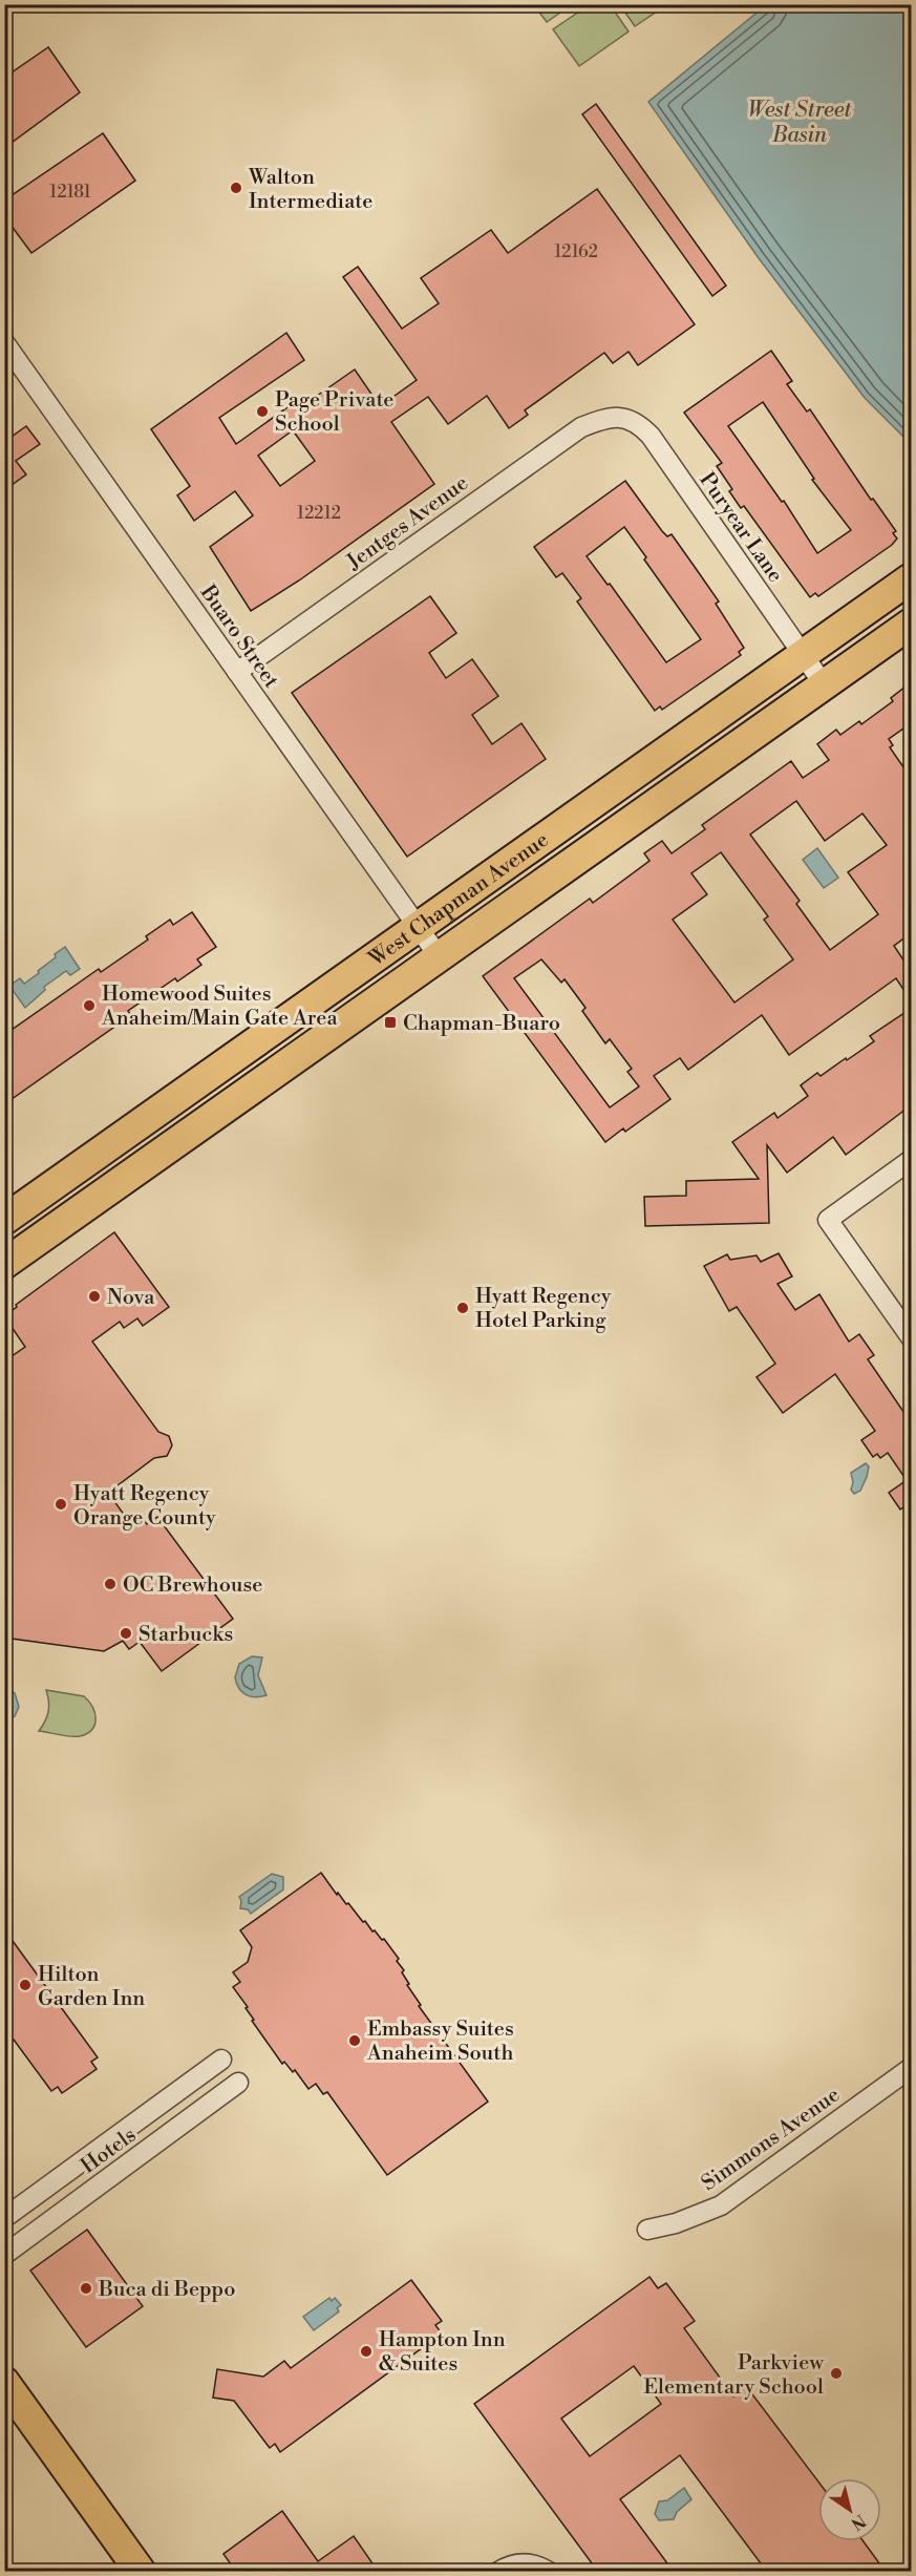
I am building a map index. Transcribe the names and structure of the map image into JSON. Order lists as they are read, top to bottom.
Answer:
{
  "streets": {
    "main road": ["West Chapman Avenue"],
    "street": [
      "Jentges Avenue",
      "Puryear Lane",
      "Buaro Street",
      "Simmons Avenue",
      "Hotels"
    ]
  },
  "crossings": [
    ["Jentges Avenue", "Puryear Lane"],
    ["Jentges Avenue", "Buaro Street"],
    ["Puryear Lane", "West Chapman Avenue"],
    ["Buaro Street", "West Chapman Avenue"]
  ],
  "water": ["West Street Basin"],
  "places": {
    "other": [
      "Walton Intermediate",
      "Page Private School",
      "Homewood Suites Anaheim/Main Gate Area",
      "Nova",
      "Hyatt Regency Hotel Parking",
      "Hyatt Regency Orange County",
      "OC Brewhouse",
      "Starbucks",
      "Hilton Garden Inn",
      "Embassy Suites Anaheim South",
      "Buca di Beppo",
      "Hampton Inn & Suites",
      "Parkview Elementary School"
    ],
    "transit": ["Chapman-Buaro"]
  },
  "house_numbers": ["12181", "12162", "12212"],
  "north": "bottom right"
}
